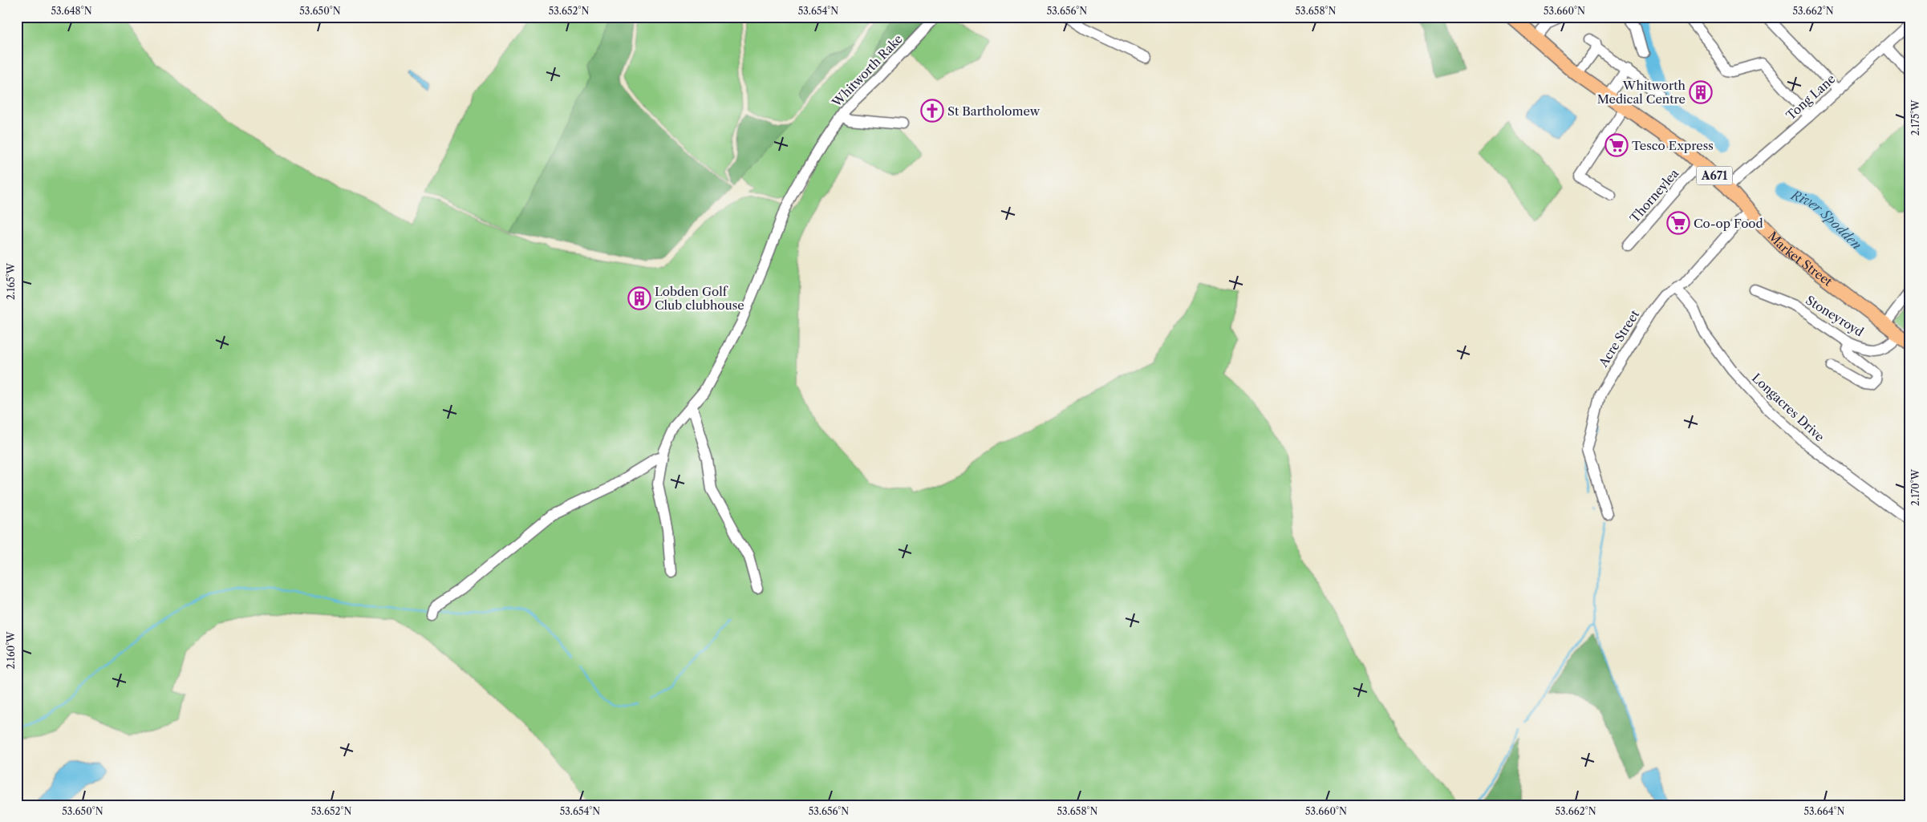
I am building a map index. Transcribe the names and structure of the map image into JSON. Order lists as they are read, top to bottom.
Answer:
{
  "streets": {
    "main road": ["A671", "Market Street"],
    "street": [
      "Whitworth Rake",
      "Tong Lane",
      "Thorneylea",
      "Stoneyroyd",
      "Acre Street",
      "Longacres Drive"
    ]
  },
  "crossings": [
    ["Tong Lane", "Market Street"],
    ["Thorneylea", "Market Street"],
    ["Market Street", "Stoneyroyd"],
    ["Market Street", "Acre Street"],
    ["Acre Street", "Longacres Drive"]
  ],
  "water": ["River Spodden"],
  "places": {
    "building": ["Whitworth Medical Centre", "Lobden Golf Club clubhouse"],
    "church": ["St Bartholomew"],
    "supermarket": ["Tesco Express", "Co-op Food"]
  },
  "coordinates": [
    "53.648°N",
    "53.650°N",
    "53.652°N",
    "53.654°N",
    "53.656°N",
    "53.658°N",
    "53.660°N",
    "53.662°N",
    "2.175°W",
    "2.165°W",
    "2.170°W",
    "2.160°W",
    "53.664°N"
  ]
}
